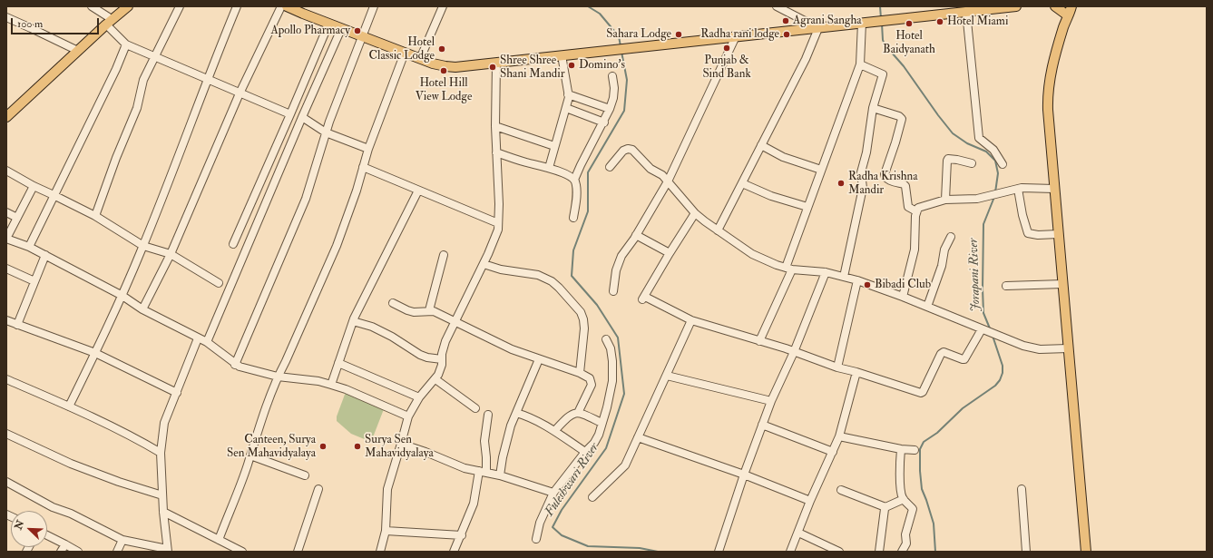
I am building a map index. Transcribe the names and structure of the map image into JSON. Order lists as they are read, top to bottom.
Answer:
{
  "water": ["Jorapani River", "Fuleshwari River"],
  "places": [
    "Agrani Sangha",
    "Hotel Miami",
    "Hotel Baidyanath",
    "Apollo Pharmacy",
    "Sahara Lodge",
    "Radha rani lodge",
    "Punjab & Sind Bank",
    "Hotel Classic Lodge",
    "Domino's",
    "Shree Shree Shani Mandir",
    "Hotel Hill View Lodge",
    "Radha Krishna Mandir",
    "Bibadi Club",
    "Canteen, Surya Sen Mahavidyalaya",
    "Surya Sen Mahavidyalaya"
  ],
  "scale_bar": "100 m",
  "north": "top left"
}
